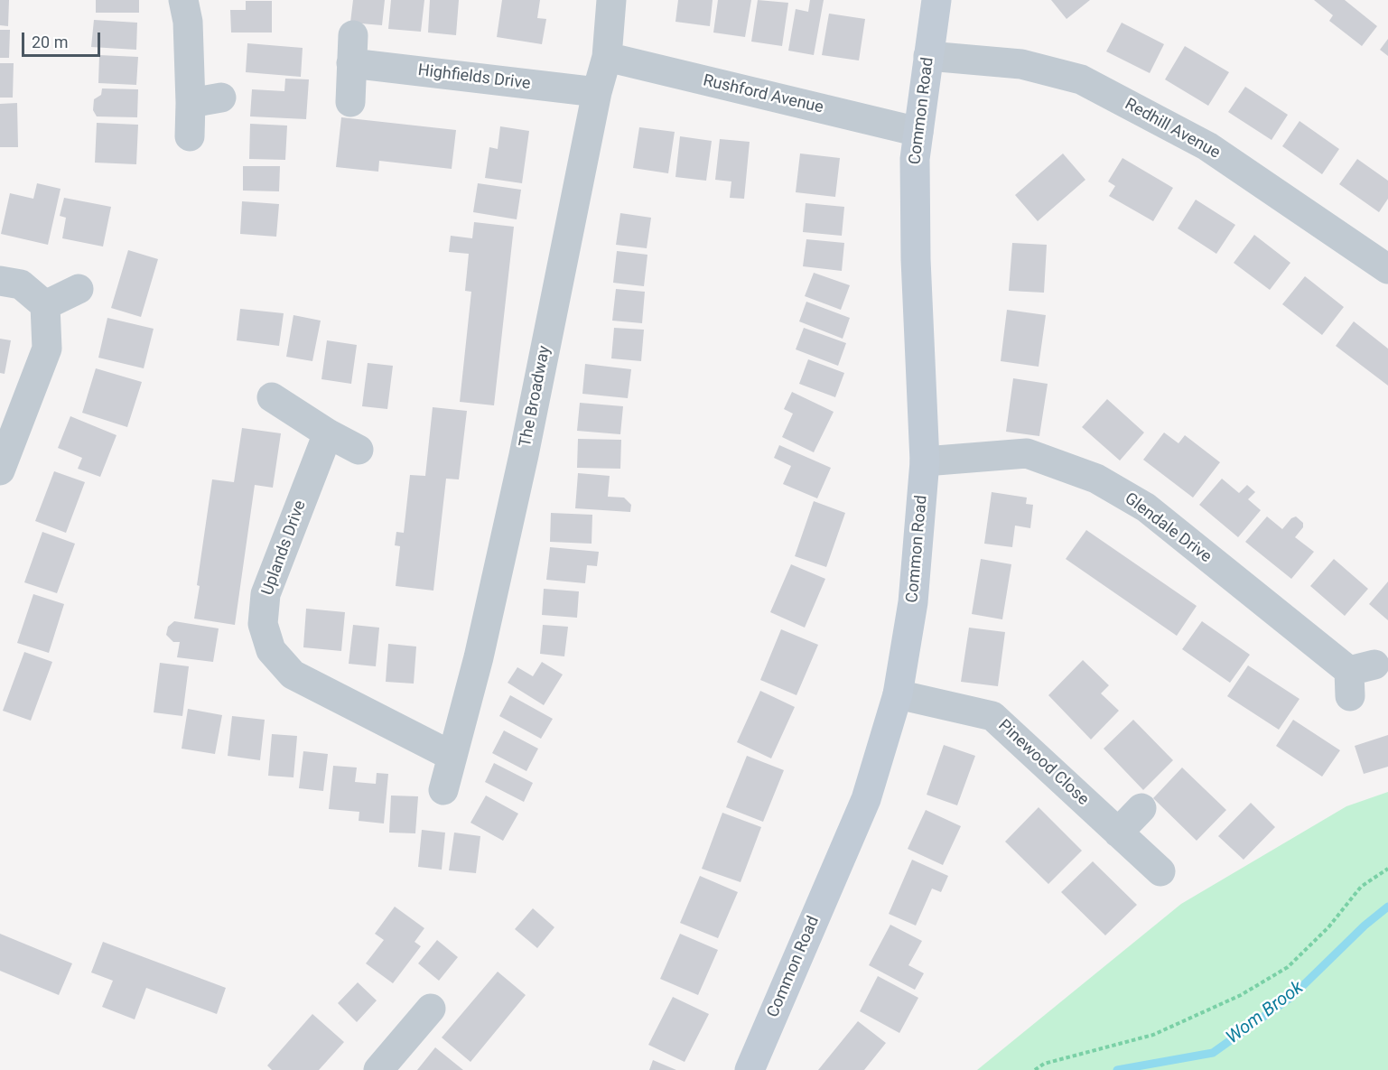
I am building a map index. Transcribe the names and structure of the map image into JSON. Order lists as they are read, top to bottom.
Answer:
{
  "streets": {
    "street": [
      "Highfields Drive",
      "Rushford Avenue",
      "Common Road",
      "Redhill Avenue",
      "The Broadway",
      "Glendale Drive",
      "Uplands Drive",
      "Pinewood Close"
    ]
  },
  "crossings": [
    ["Highfields Drive", "The Broadway"],
    ["Rushford Avenue", "Common Road"],
    ["Rushford Avenue", "The Broadway"],
    ["Common Road", "Redhill Avenue"],
    ["Common Road", "Glendale Drive"],
    ["Common Road", "Pinewood Close"],
    ["The Broadway", "Uplands Drive"]
  ],
  "water": ["Wom Brook"],
  "scale_bar": "20 m"
}
